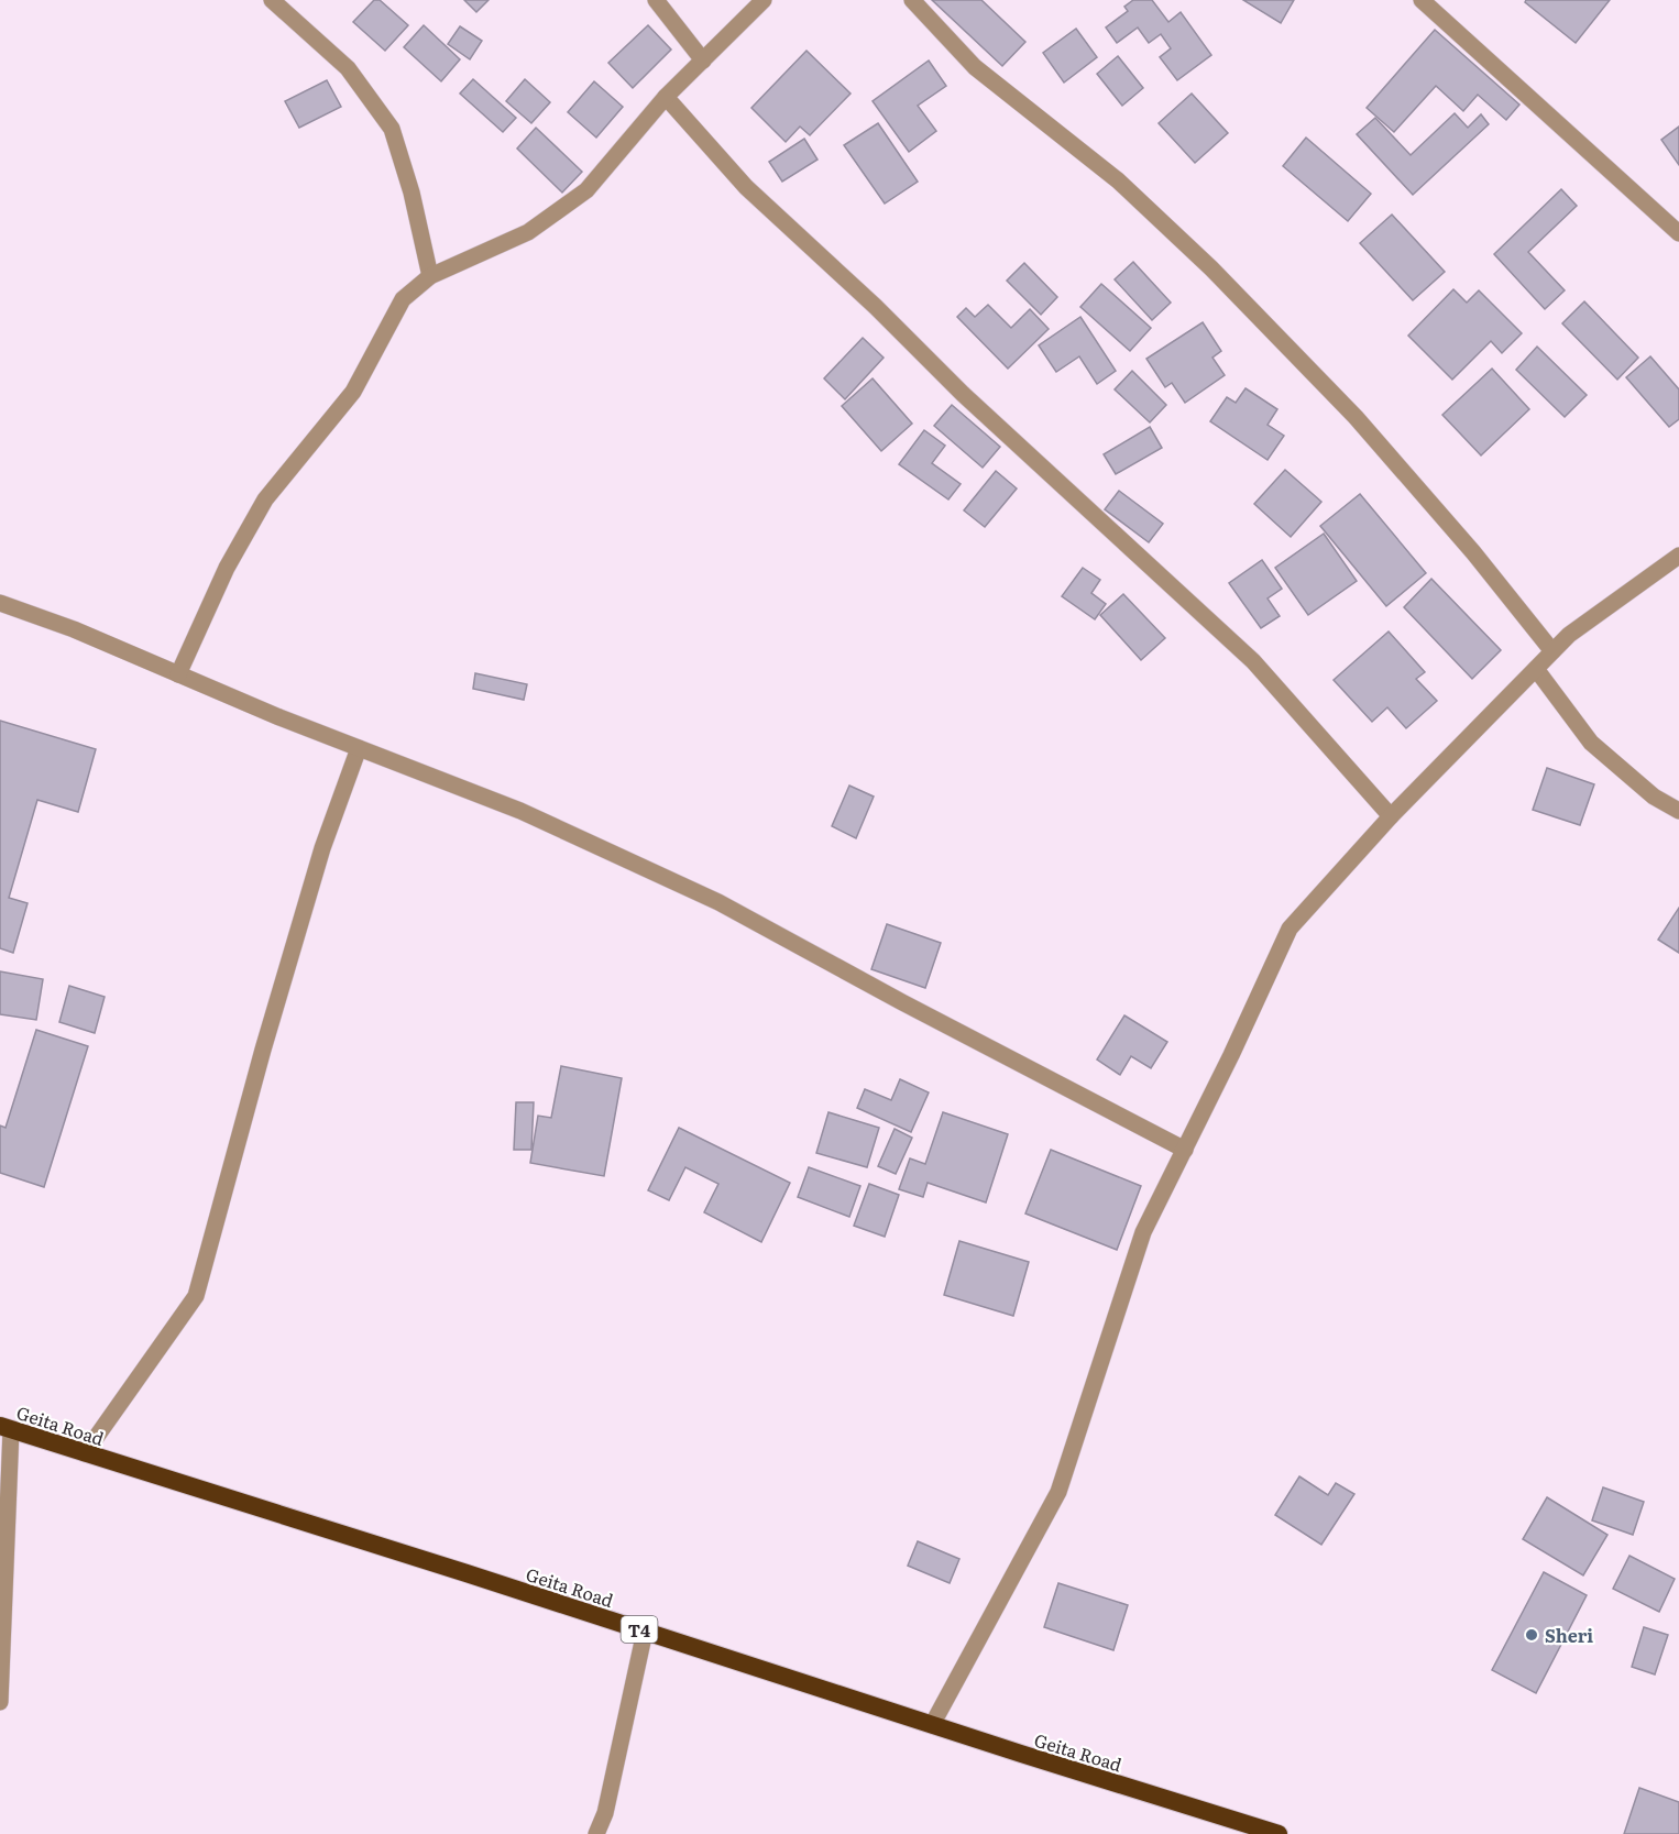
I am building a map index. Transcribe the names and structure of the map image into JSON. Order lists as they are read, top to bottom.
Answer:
{
  "streets": {
    "highway": ["Geita Road", "T4"]
  },
  "places": ["Sheri"]
}
